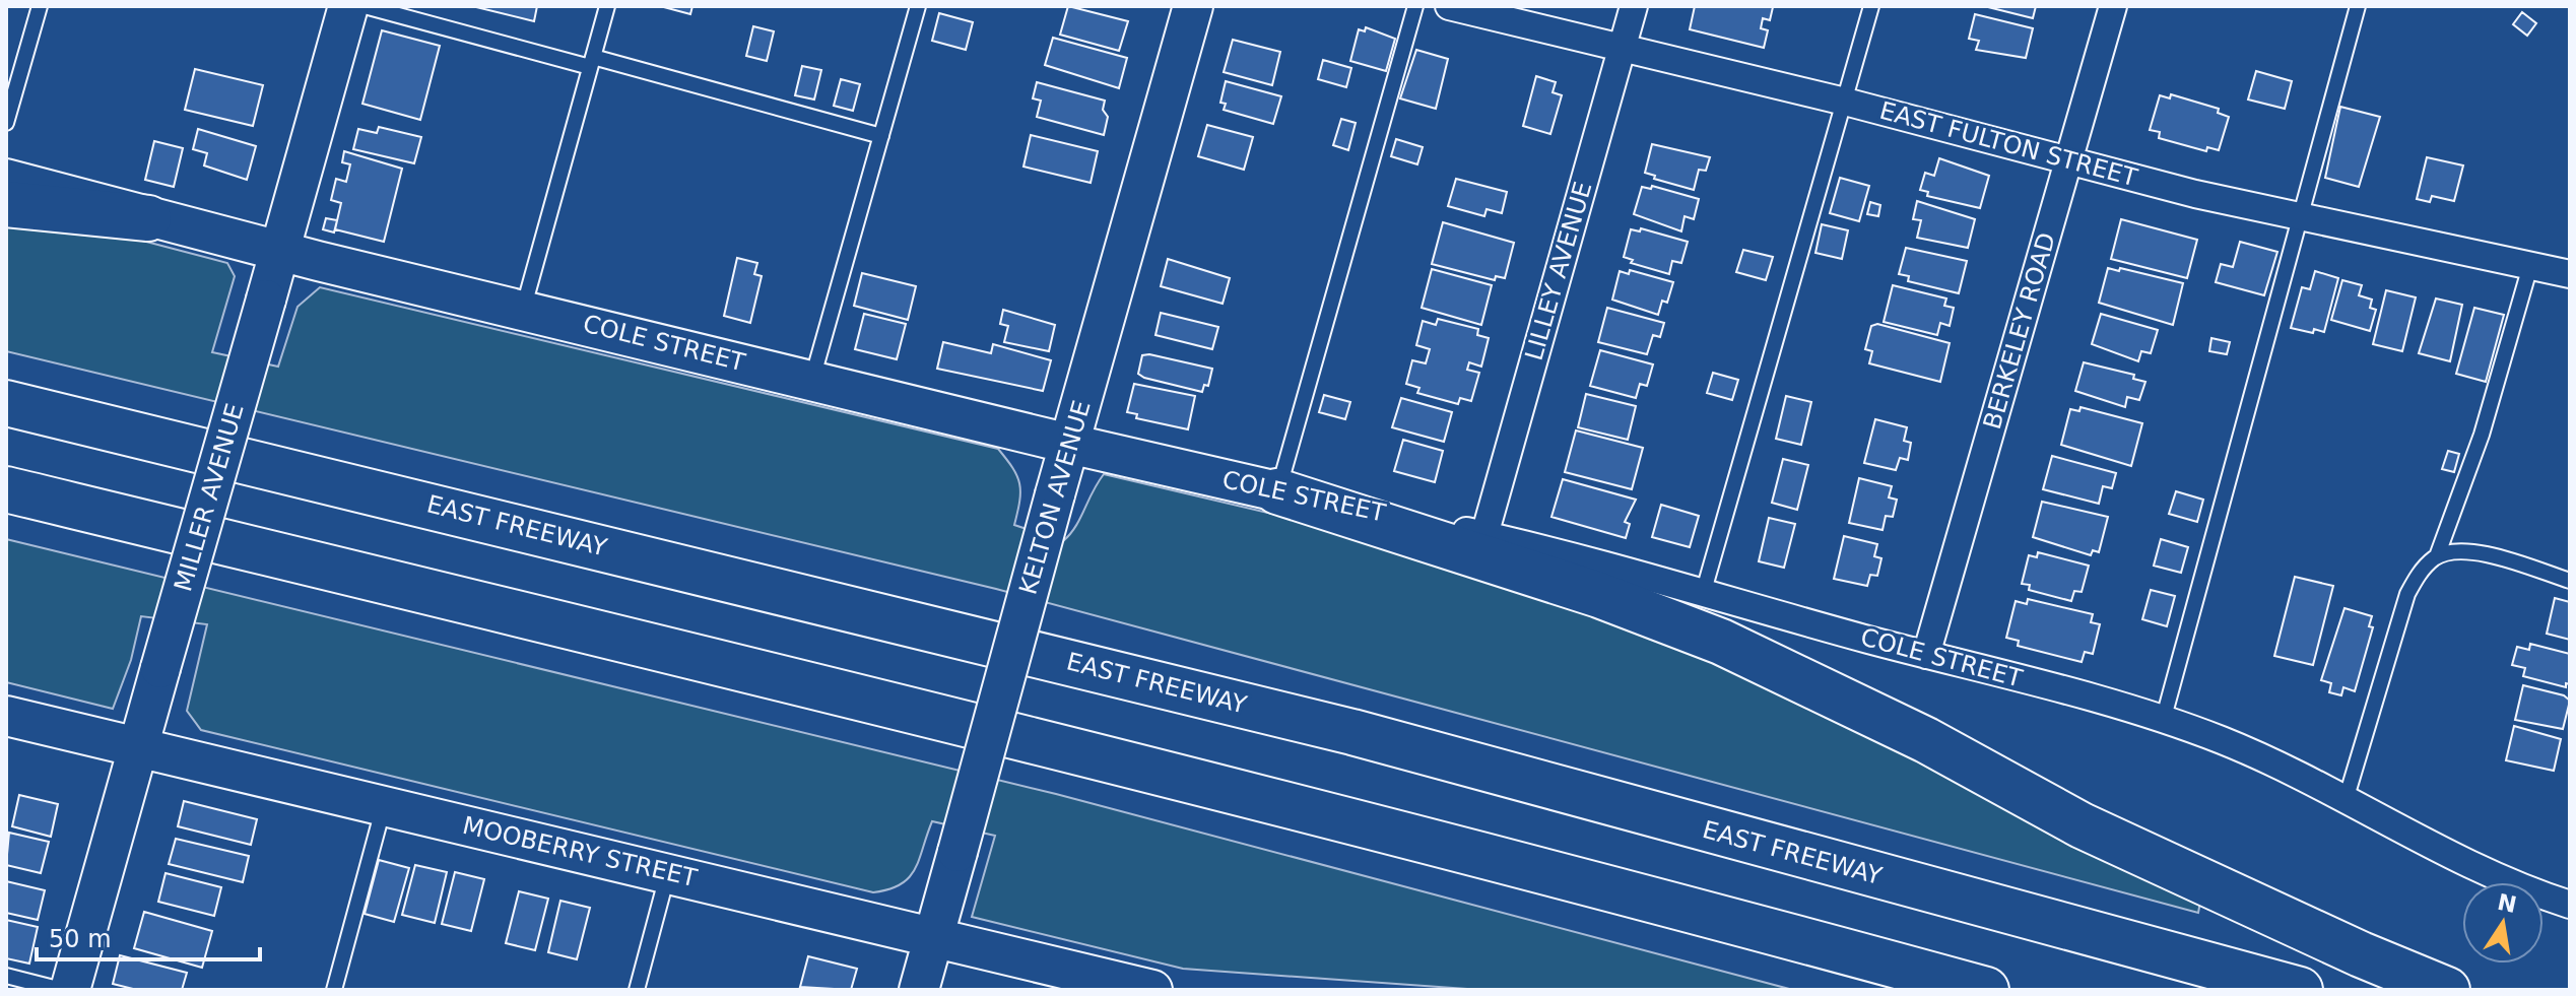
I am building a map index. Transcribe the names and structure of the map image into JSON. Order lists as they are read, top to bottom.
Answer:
{
  "streets": {
    "highway": ["EAST FREEWAY"],
    "main road": [
      "COLE STREET",
      "MILLER AVENUE",
      "KELTON AVENUE",
      "MOOBERRY STREET"
    ],
    "street": ["EAST FULTON STREET", "LILLEY AVENUE", "BERKELEY ROAD"]
  },
  "crossings": [
    ["EAST FULTON STREET", "LILLEY AVENUE"],
    ["EAST FULTON STREET", "BERKELEY ROAD"],
    ["LILLEY AVENUE", "COLE STREET"],
    ["BERKELEY ROAD", "COLE STREET"],
    ["COLE STREET", "MILLER AVENUE"],
    ["COLE STREET", "KELTON AVENUE"],
    ["MILLER AVENUE", "MOOBERRY STREET"],
    ["KELTON AVENUE", "MOOBERRY STREET"]
  ],
  "scale_bar": "50 m",
  "north": "top"
}
